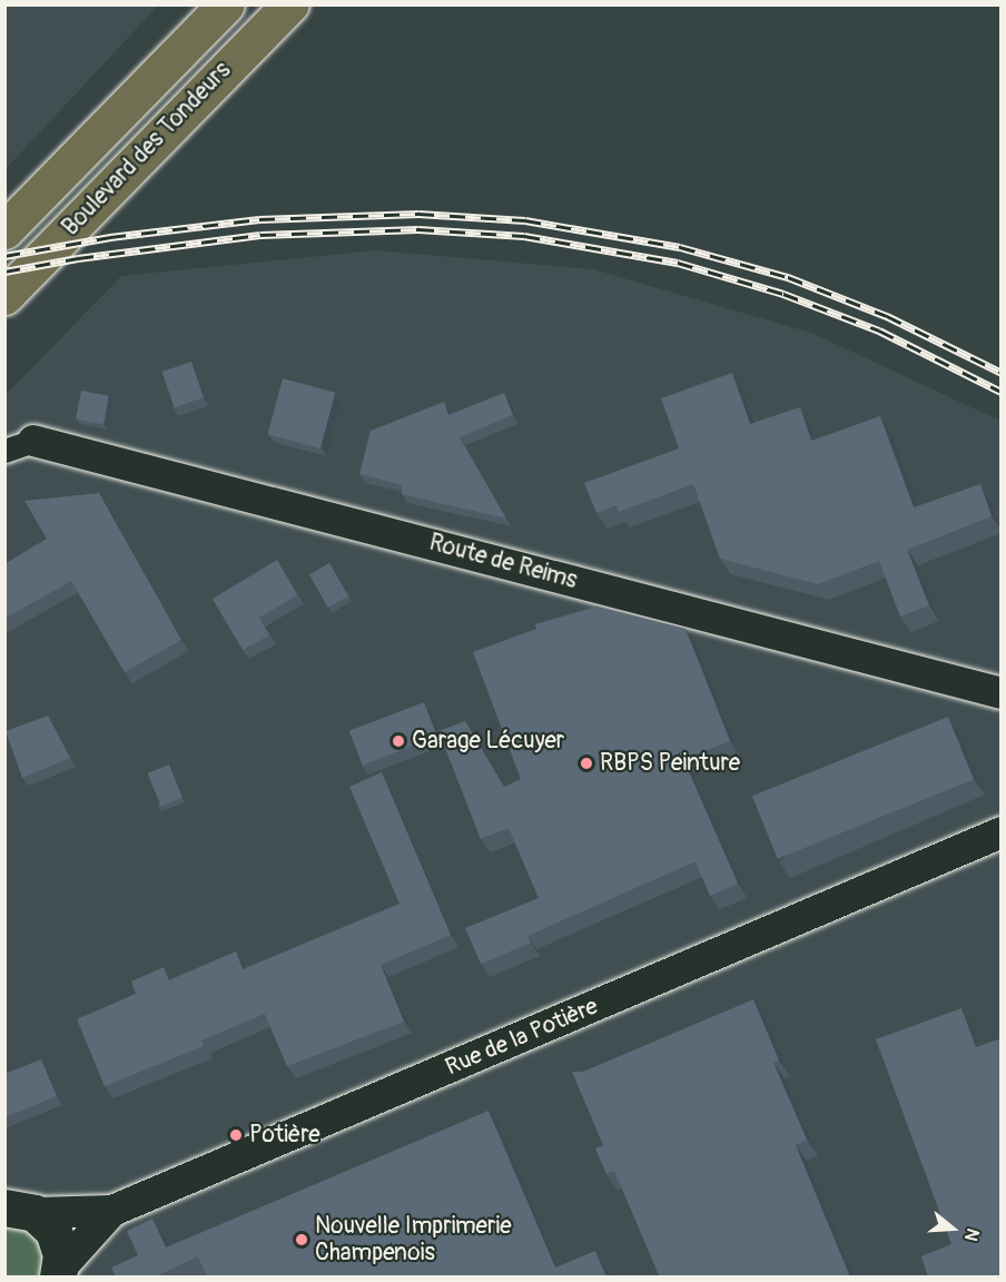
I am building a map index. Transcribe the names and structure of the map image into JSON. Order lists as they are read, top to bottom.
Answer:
{
  "streets": {
    "highway": ["Boulevard des Tondeurs"],
    "street": ["Route de Reims", "Rue de la Potière"]
  },
  "places": [
    "Garage Lécuyer",
    "RBPS Peinture",
    "Potière",
    "Nouvelle Imprimerie Champenois"
  ],
  "north": "right"
}
